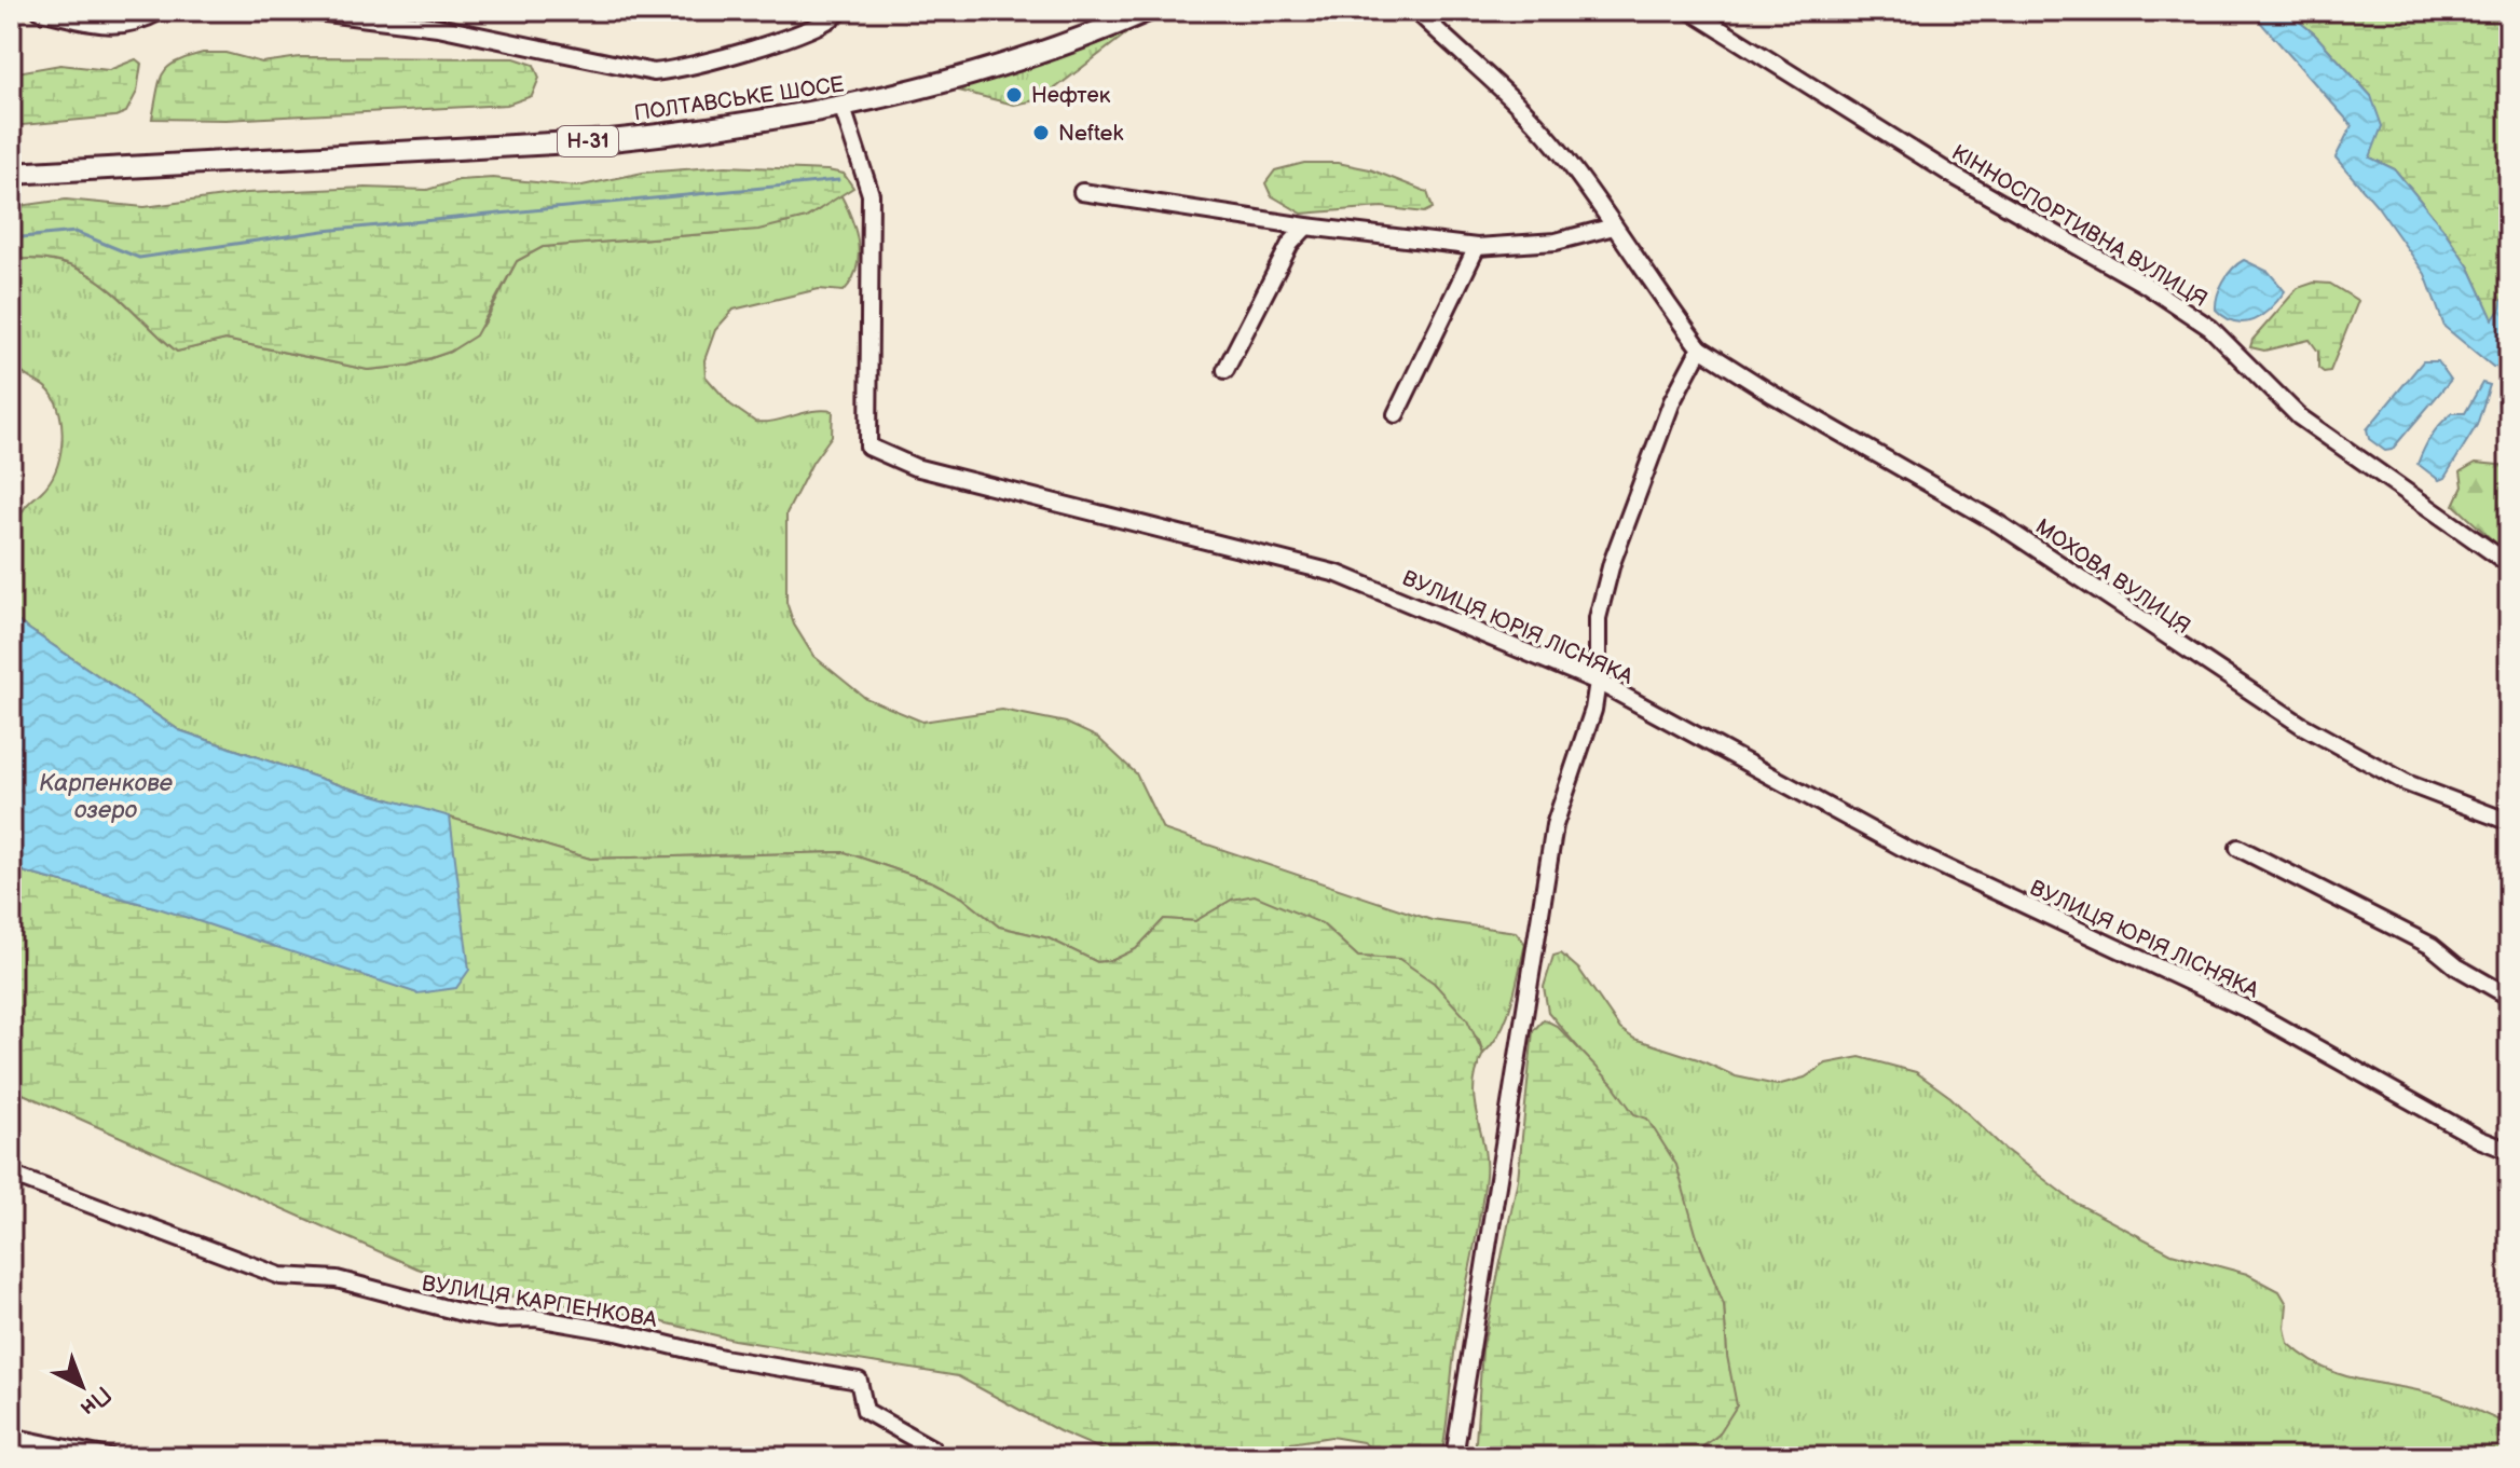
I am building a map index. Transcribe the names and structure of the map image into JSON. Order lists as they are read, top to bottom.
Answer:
{
  "streets": {
    "main road": ["ПОЛТАВСЬКЕ ШОСЕ", "Н-31"],
    "street": [
      "КІННОСПОРТИВНА ВУЛИЦЯ",
      "МОХОВА ВУЛИЦЯ",
      "ВУЛИЦЯ ЮРІЯ ЛІСНЯКА",
      "ВУЛИЦЯ КАРПЕНКОВА"
    ]
  },
  "crossings": [
    ["ПОЛТАВСЬКЕ ШОСЕ", "ВУЛИЦЯ ЮРІЯ ЛІСНЯКА"]
  ],
  "water": ["Карпенкове озеро"],
  "places": ["Нефтек", "Neftek"],
  "north": "bottom right"
}
